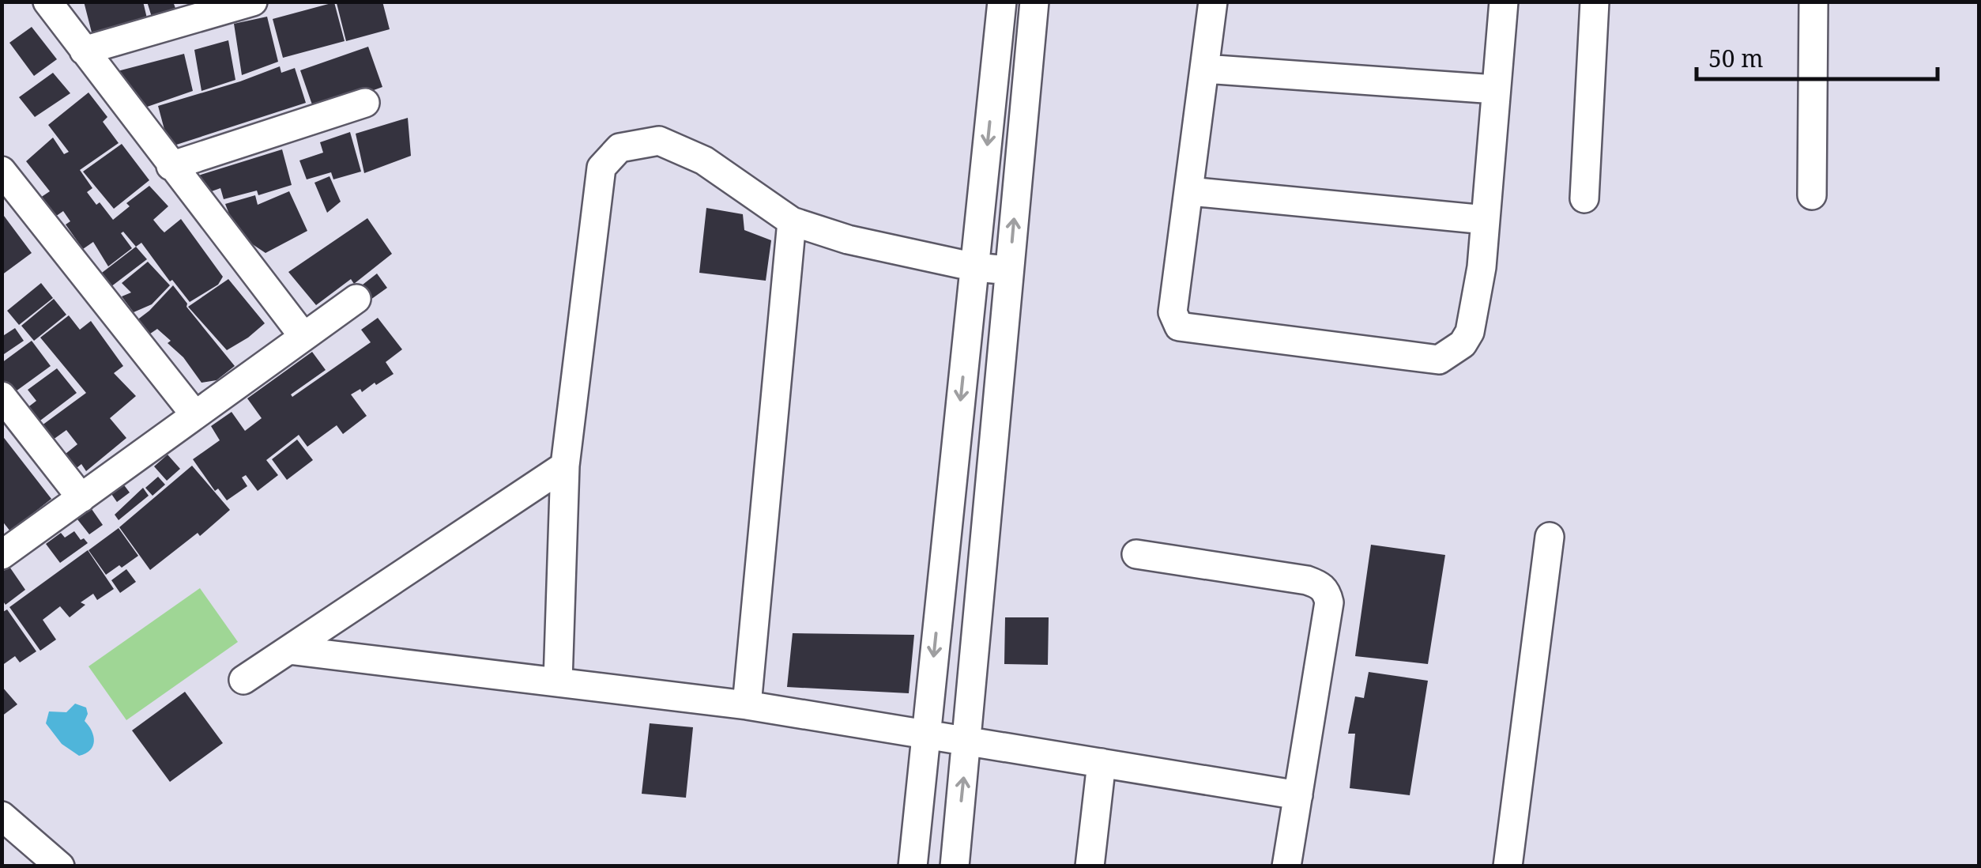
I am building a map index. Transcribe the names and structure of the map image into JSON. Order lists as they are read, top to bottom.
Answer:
{
  "scale_bar": "50 m"
}
